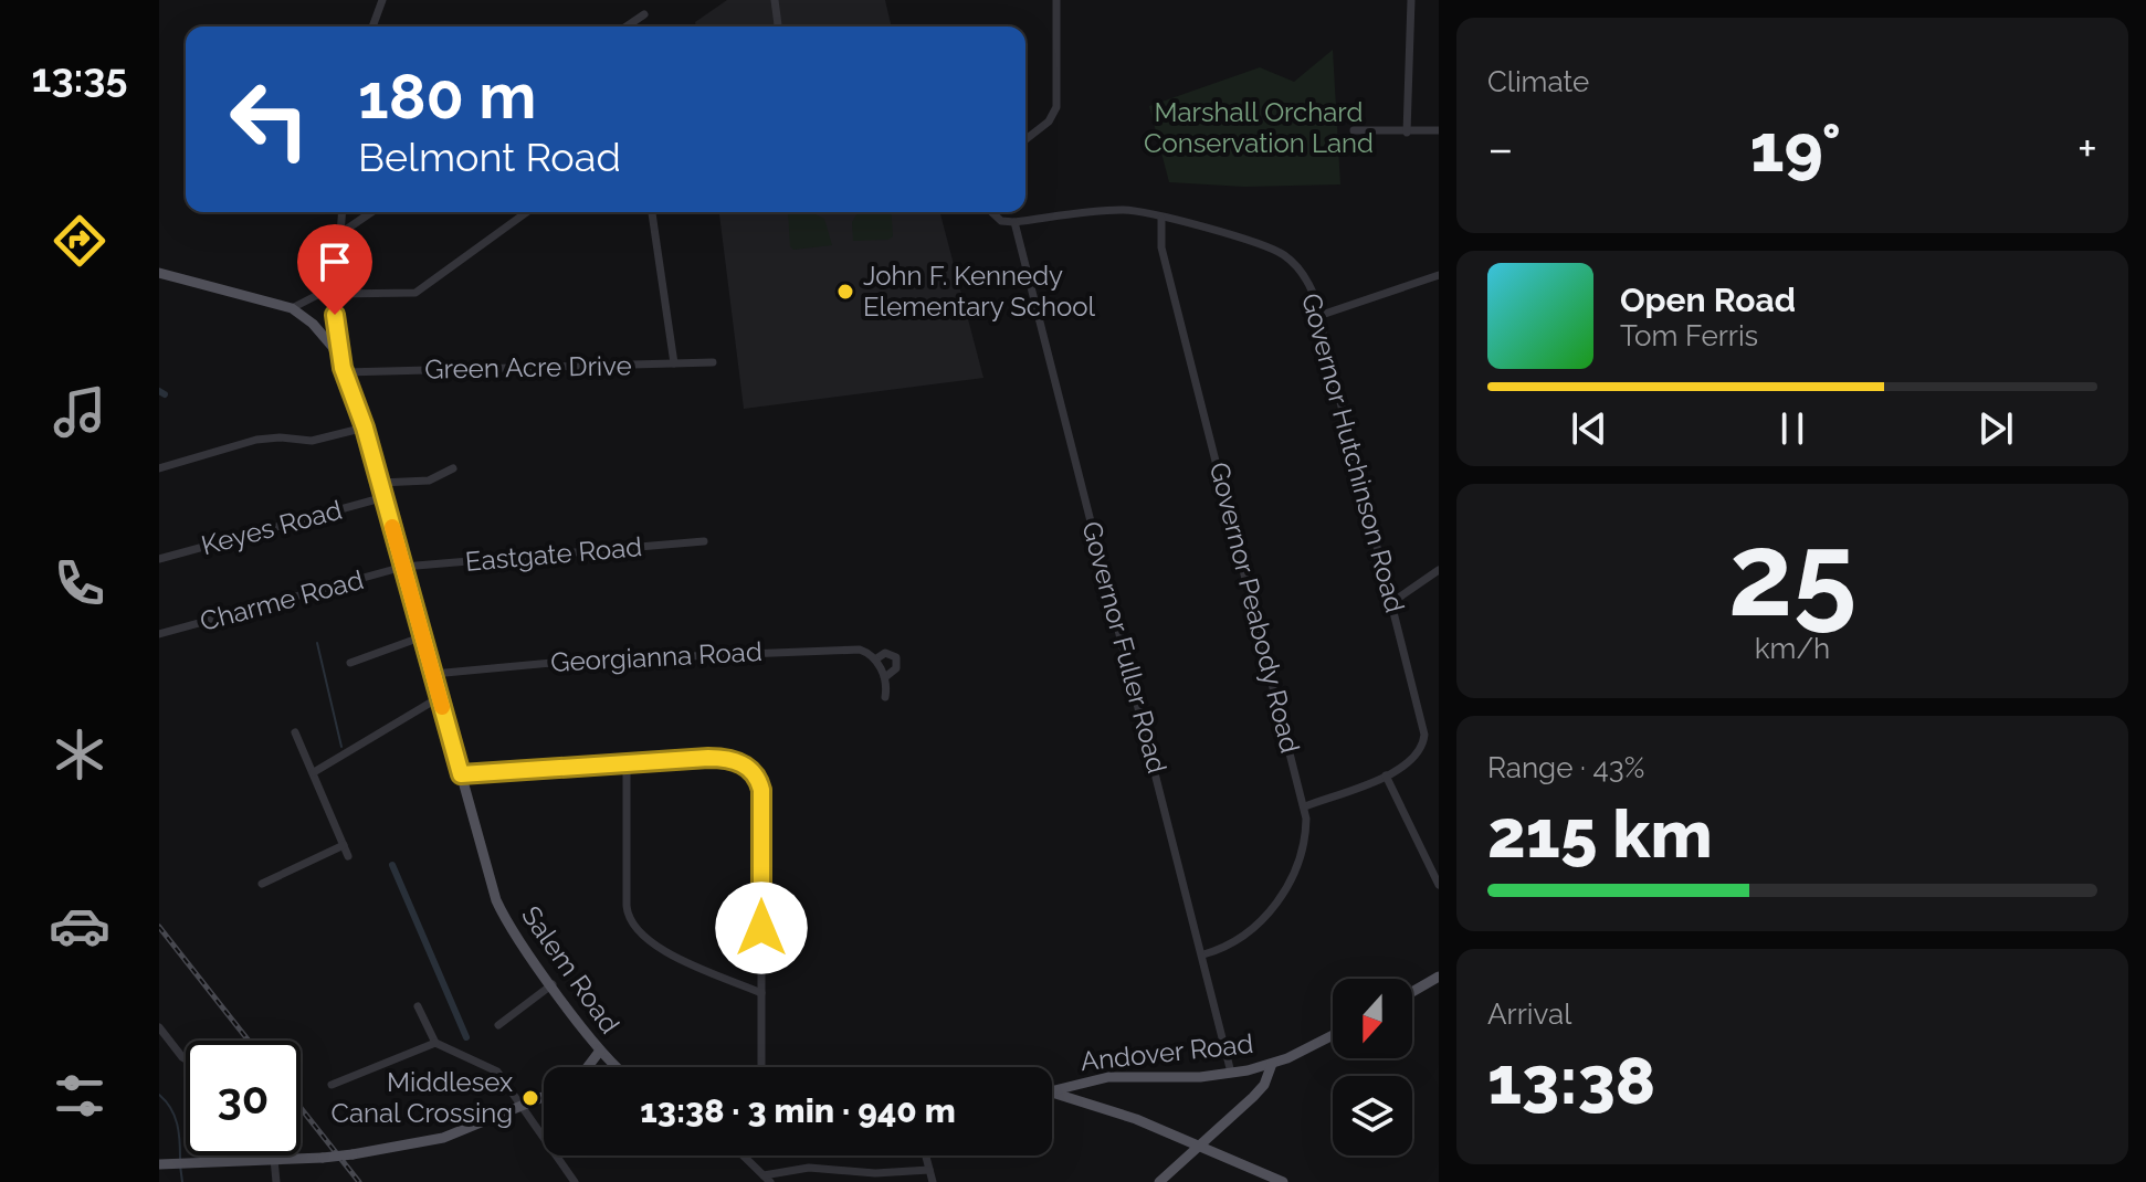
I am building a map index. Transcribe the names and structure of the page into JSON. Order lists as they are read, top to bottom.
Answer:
{
  "streets": {
    "main road": ["Salem Road", "Andover Road"],
    "street": [
      "Green Acre Drive",
      "Governor Hutchinson Road",
      "Keyes Road",
      "Eastgate Road",
      "Charme Road",
      "Governor Peabody Road",
      "Governor Fuller Road",
      "Georgianna Road"
    ]
  },
  "crossings": [
    ["Green Acre Drive", "Salem Road"],
    ["Governor Hutchinson Road", "Governor Peabody Road"],
    ["Governor Hutchinson Road", "Governor Fuller Road"],
    ["Keyes Road", "Salem Road"],
    ["Eastgate Road", "Charme Road"],
    ["Eastgate Road", "Salem Road"],
    ["Charme Road", "Salem Road"],
    ["Governor Peabody Road", "Governor Fuller Road"],
    ["Governor Fuller Road", "Andover Road"],
    ["Georgianna Road", "Salem Road"]
  ],
  "parks": ["Marshall Orchard Conservation Land"],
  "places": ["John F. Kennedy Elementary School", "Middlesex Canal Crossing"],
  "north": "bottom",
  "page": {
    "tabs": "13:35",
    "tile": [
      "Climate",
      ["25", "km/h"],
      ["Range · 43%", "215 km"],
      ["Arrival", "13:38"]
    ],
    "turn": ["180 m", "Belmont Road"],
    "heat": ["−", "19°", "+"],
    "song": ["Open Road", "Tom Ferris"],
    "limit": "30",
    "trip": "13:38 · 3 min · 940 m"
  }
}
